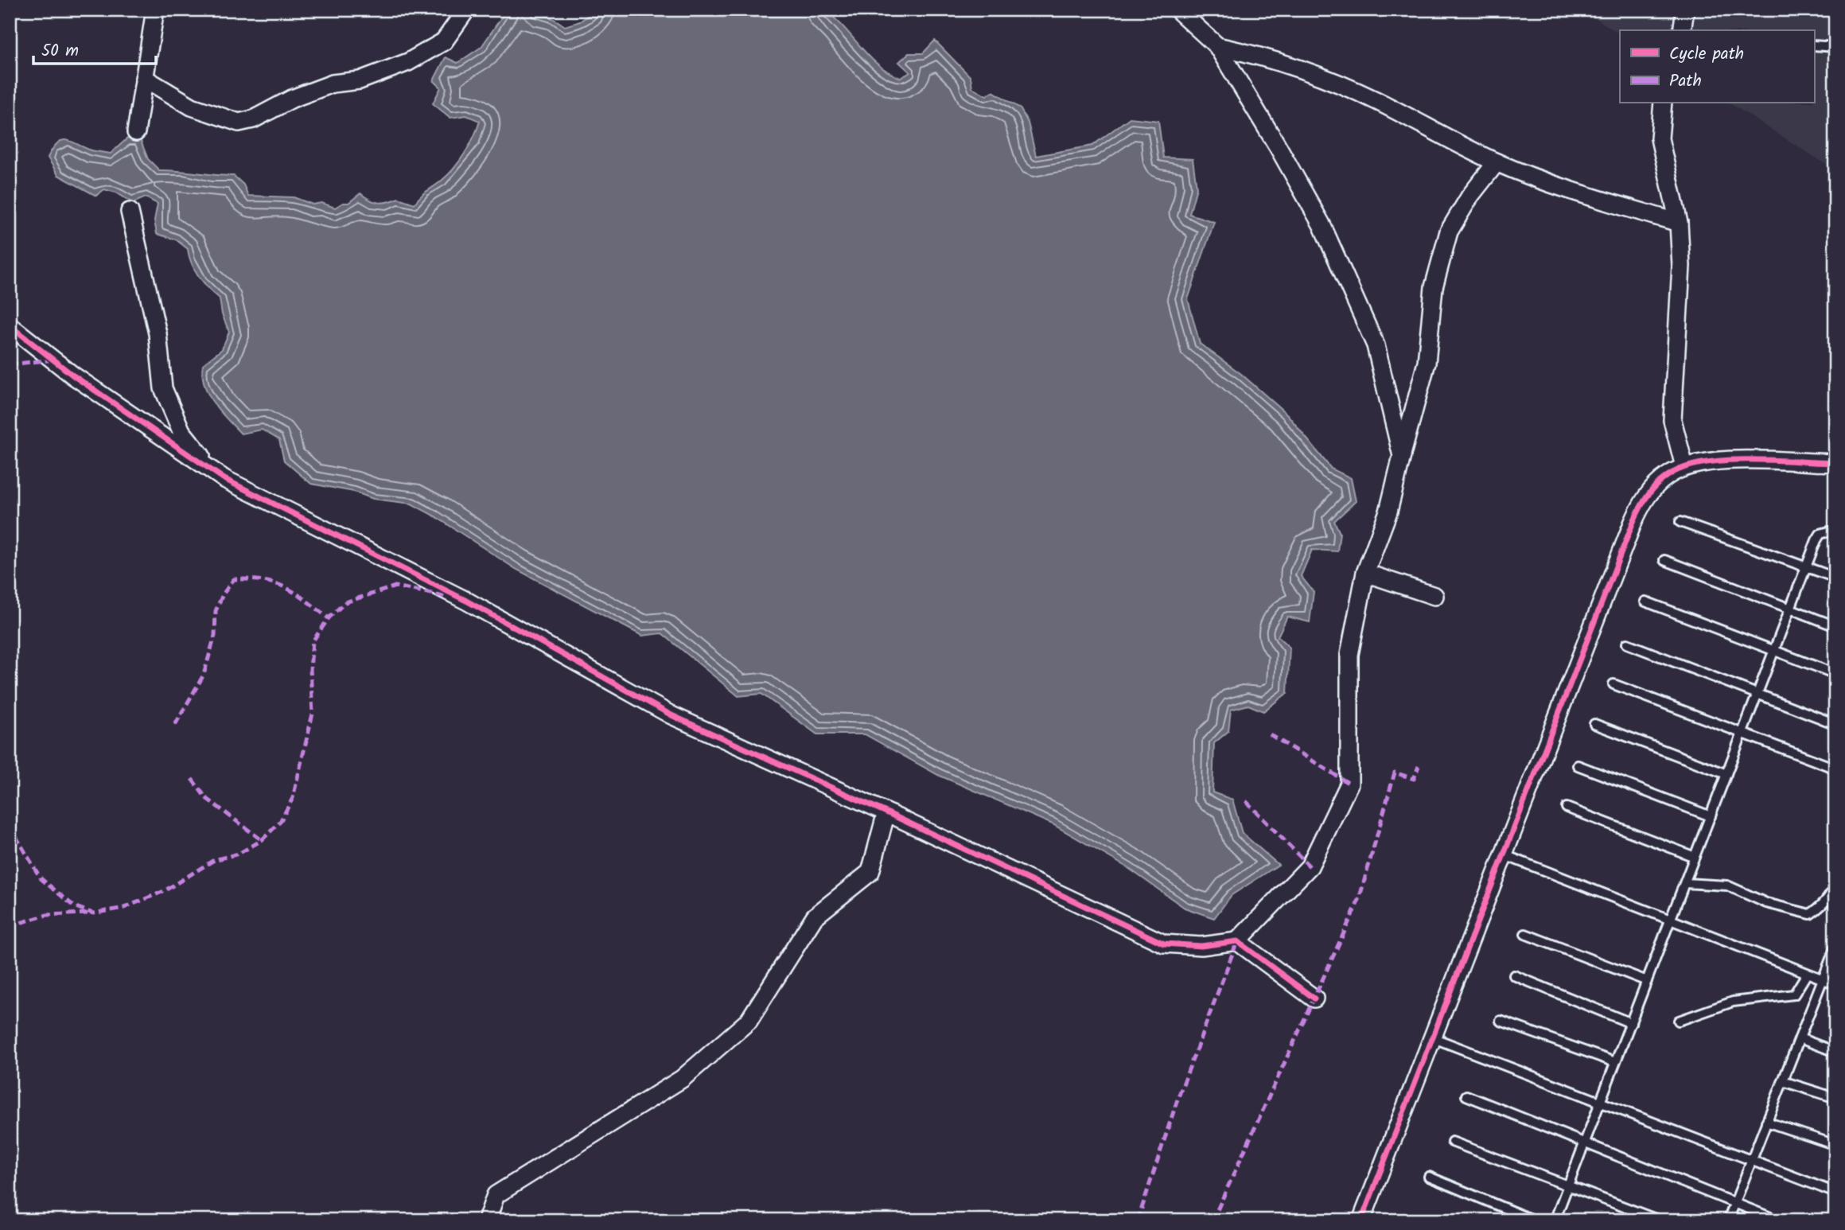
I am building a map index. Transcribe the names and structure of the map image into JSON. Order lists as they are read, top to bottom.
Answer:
{
  "legend": ["Cycle path", "Path"],
  "scale_bar": "50 m"
}
